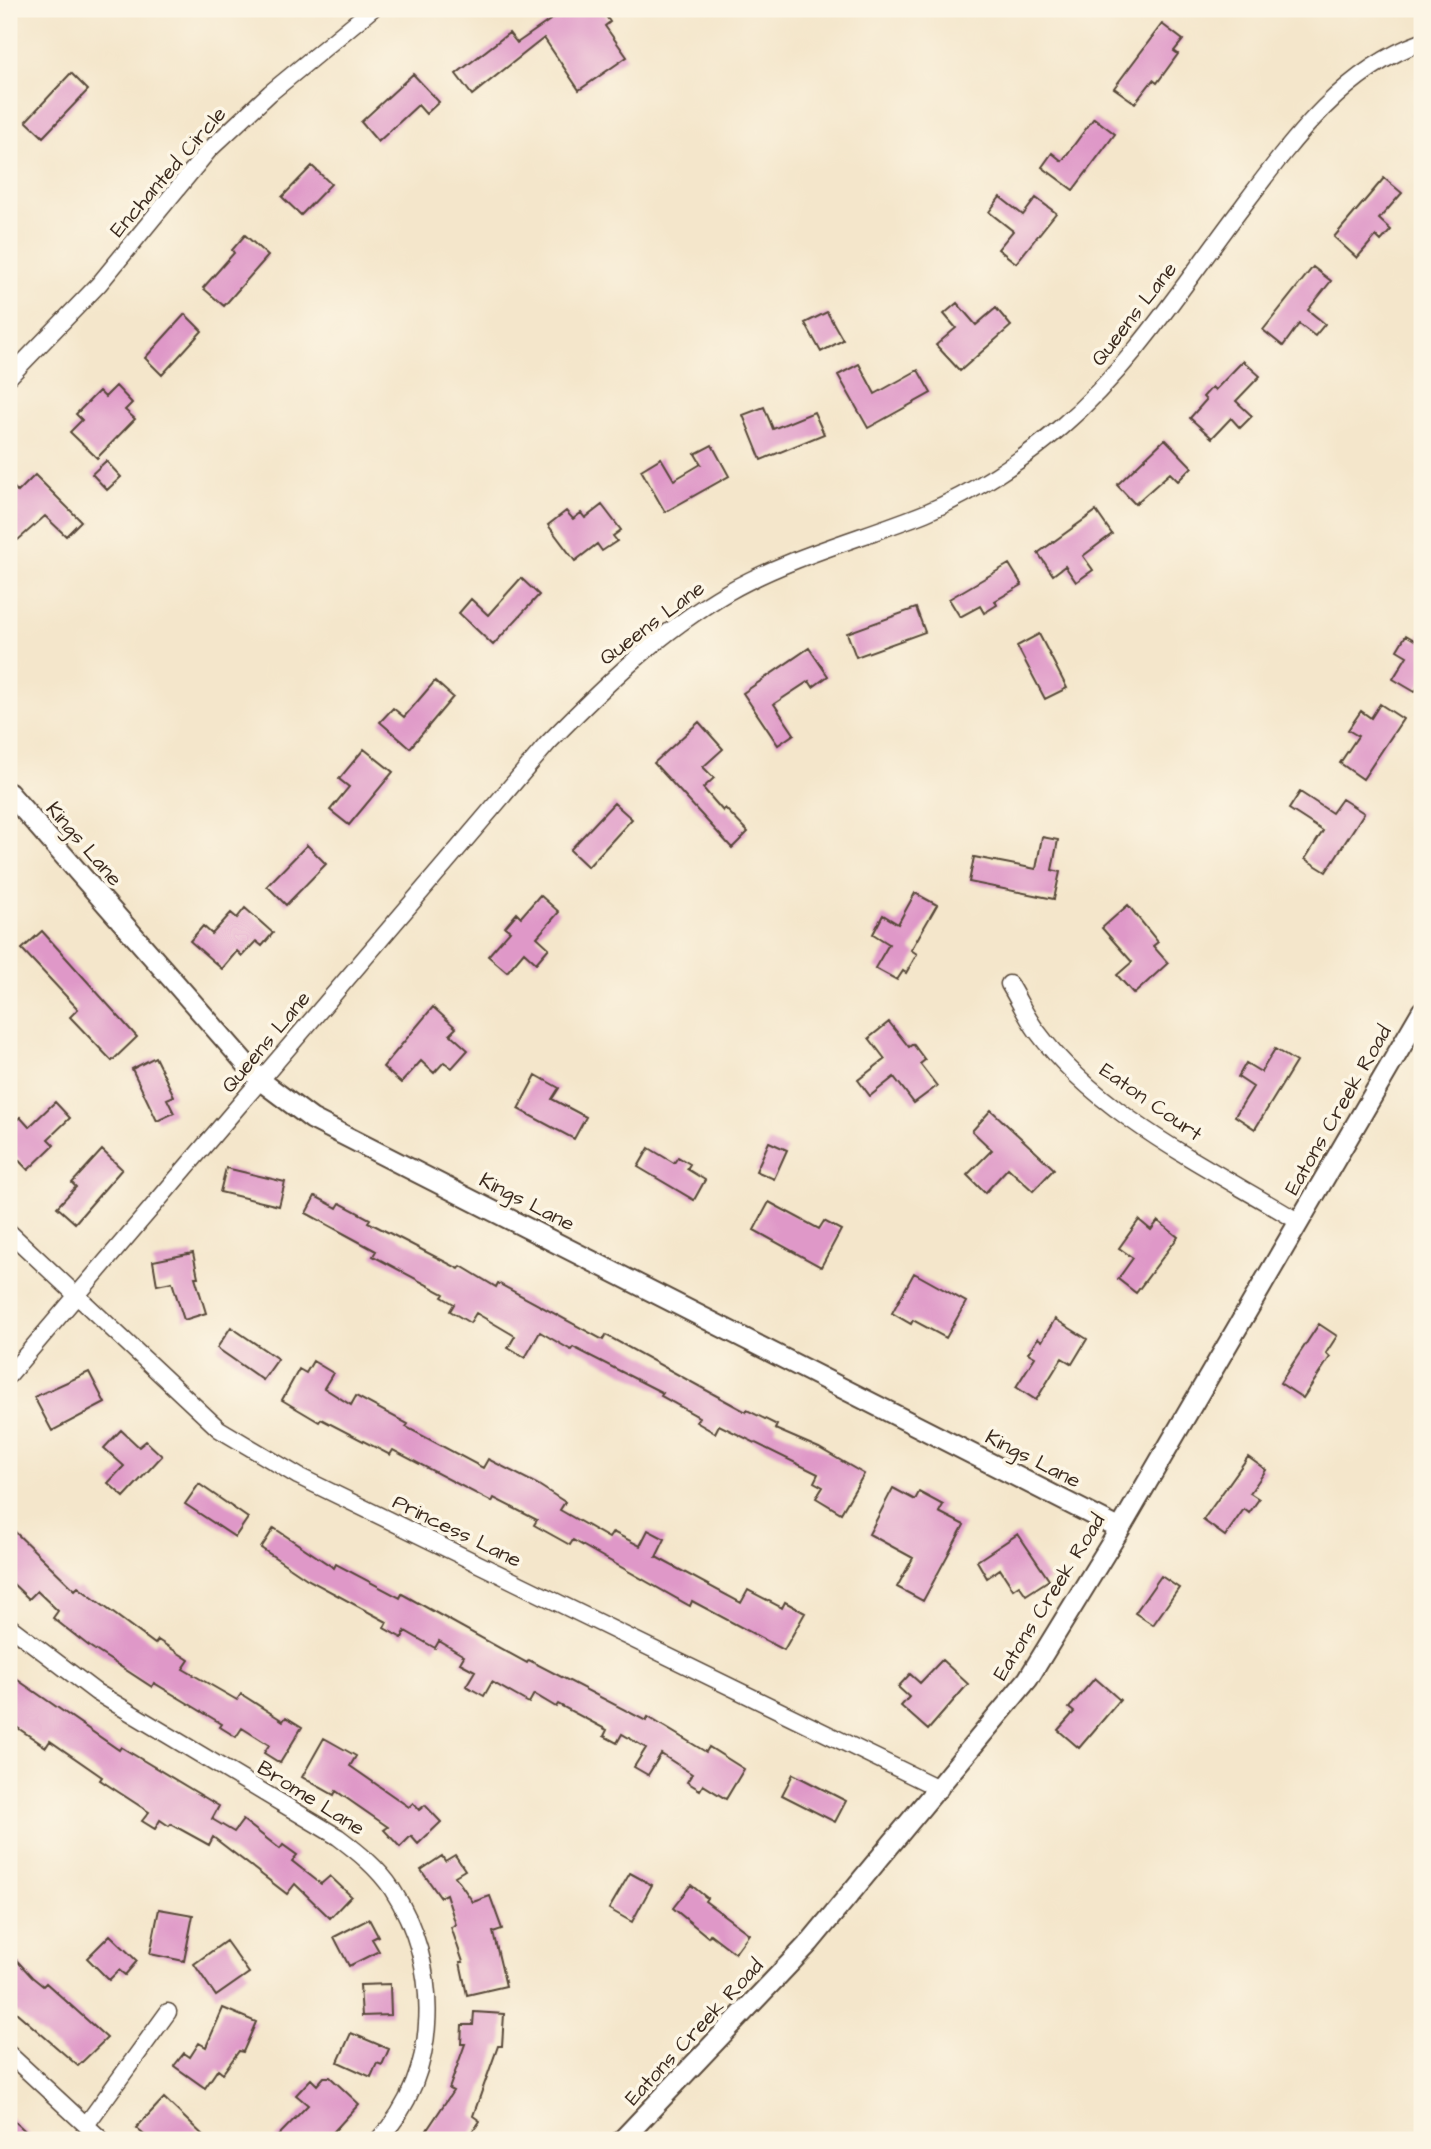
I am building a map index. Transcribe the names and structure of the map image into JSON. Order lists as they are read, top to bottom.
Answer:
{
  "streets": {
    "street": [
      "Enchanted Circle",
      "Queens Lane",
      "Kings Lane",
      "Eaton Court",
      "Eatons Creek Road",
      "Princess Lane",
      "Brome Lane"
    ]
  },
  "crossings": [
    ["Queens Lane", "Kings Lane"],
    ["Queens Lane", "Princess Lane"],
    ["Kings Lane", "Eatons Creek Road"],
    ["Eaton Court", "Eatons Creek Road"],
    ["Eatons Creek Road", "Princess Lane"]
  ]
}
